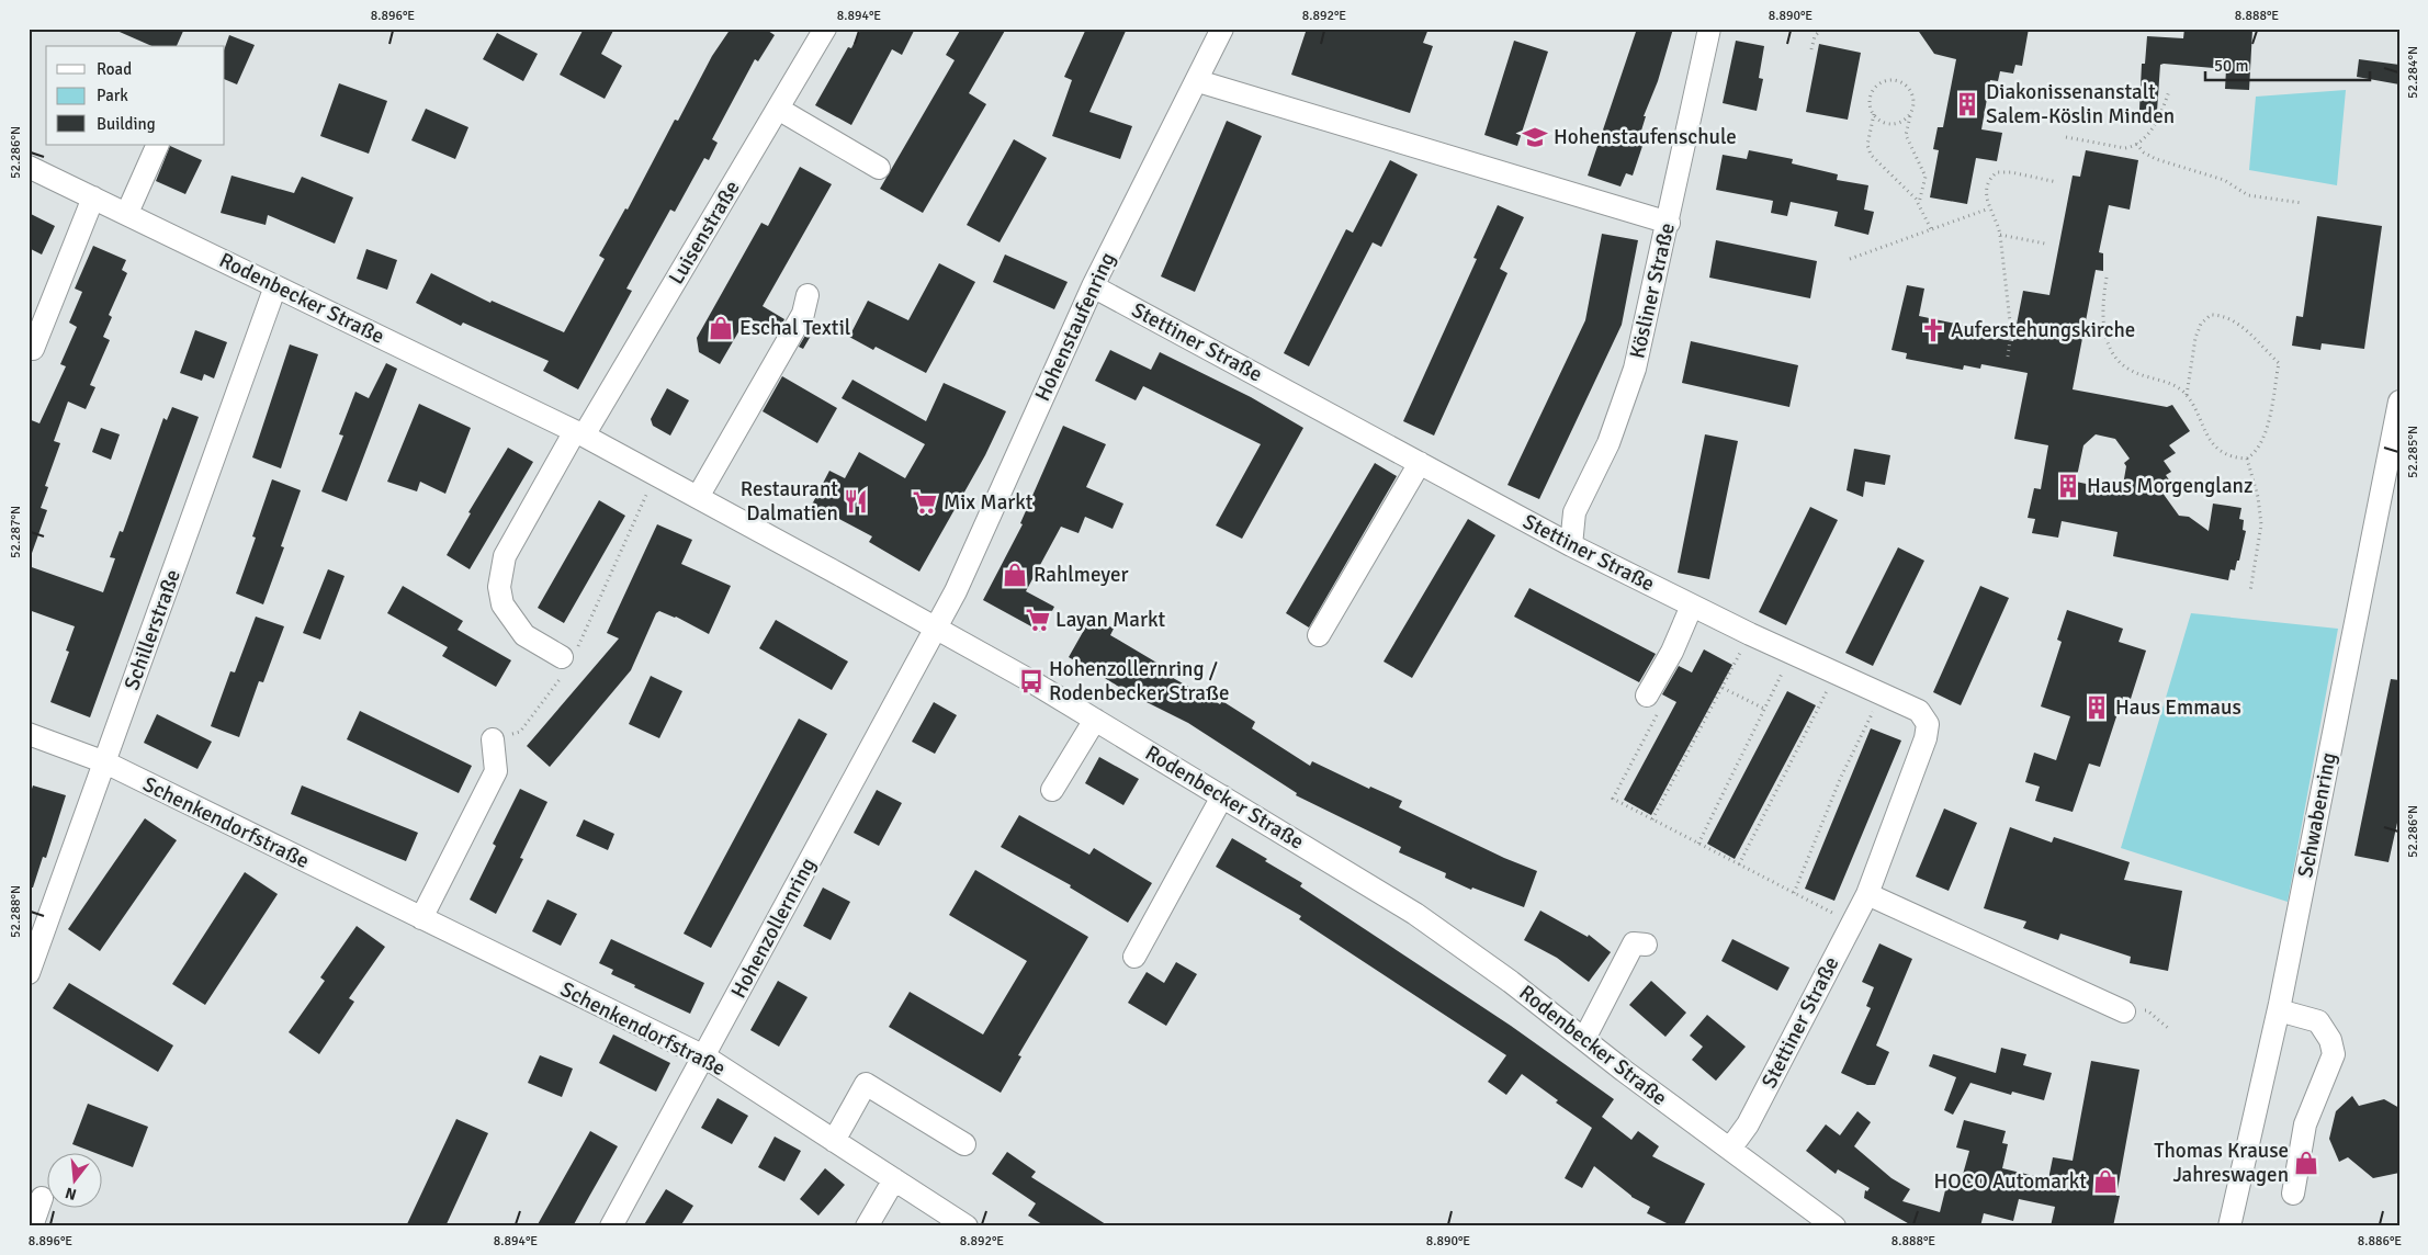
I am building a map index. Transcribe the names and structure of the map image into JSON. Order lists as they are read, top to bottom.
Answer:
{
  "streets": {
    "street": [
      "Luisenstraße",
      "Kösliner Straße",
      "Rodenbecker Straße",
      "Hohenstaufenring",
      "Stettiner Straße",
      "Schillerstraße",
      "Schwabenring",
      "Schenkendorfstraße",
      "Hohenzollernring"
    ]
  },
  "crossings": [
    ["Luisenstraße", "Rodenbecker Straße"],
    ["Kösliner Straße", "Stettiner Straße"],
    ["Rodenbecker Straße", "Hohenstaufenring"],
    ["Rodenbecker Straße", "Stettiner Straße"],
    ["Rodenbecker Straße", "Schillerstraße"],
    ["Rodenbecker Straße", "Hohenzollernring"],
    ["Hohenstaufenring", "Stettiner Straße"],
    ["Hohenstaufenring", "Hohenzollernring"],
    ["Schillerstraße", "Schenkendorfstraße"],
    ["Schenkendorfstraße", "Hohenzollernring"]
  ],
  "places": {
    "building": ["Diakonissenanstalt Salem-Köslin Minden", "Haus Morgenglanz", "Haus Emmaus"],
    "school or university": ["Hohenstaufenschule"],
    "shop": [
      "Eschal Textil",
      "Rahlmeyer",
      "Thomas Krause Jahreswagen",
      "HOCO Automarkt"
    ],
    "church": ["Auferstehungskirche"],
    "restaurant": ["Restaurant Dalmatien"],
    "supermarket": ["Mix Markt", "Layan Markt"],
    "bus stop": ["Hohenzollernring / Rodenbecker Straße"]
  },
  "legend": ["Road", "Park", "Building"],
  "scale_bar": "50 m",
  "north": "bottom",
  "coordinates": [
    "8.896°E",
    "8.894°E",
    "8.892°E",
    "8.890°E",
    "8.888°E",
    "52.284°N",
    "52.286°N",
    "52.285°N",
    "52.287°N",
    "52.288°N",
    "8.886°E"
  ]
}
